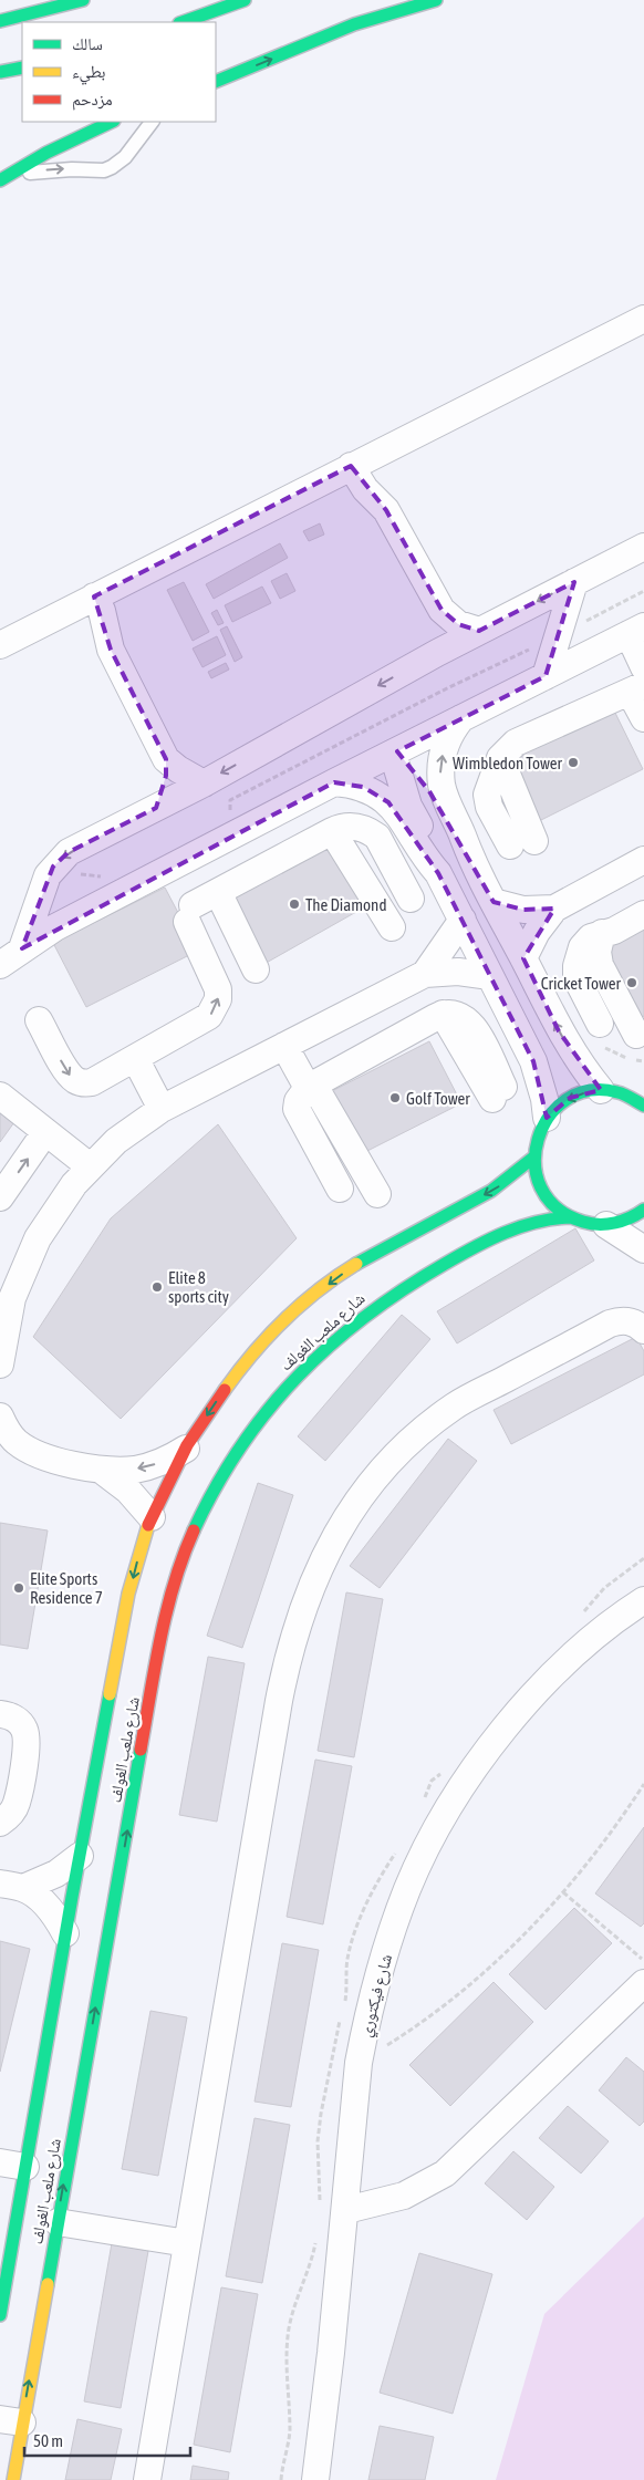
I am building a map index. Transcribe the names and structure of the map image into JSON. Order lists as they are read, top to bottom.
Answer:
{
  "streets": {
    "main road": ["شارع ملعب الغولف"],
    "street": ["شارع فيكتوري"]
  },
  "places": [
    "Wimbledon Tower",
    "The Diamond",
    "Cricket Tower",
    "Golf Tower",
    "Elite 8 sports city",
    "Elite Sports Residence 7"
  ],
  "legend": ["سالك", "بطيء", "مزدحم"],
  "scale_bar": "50 m"
}
